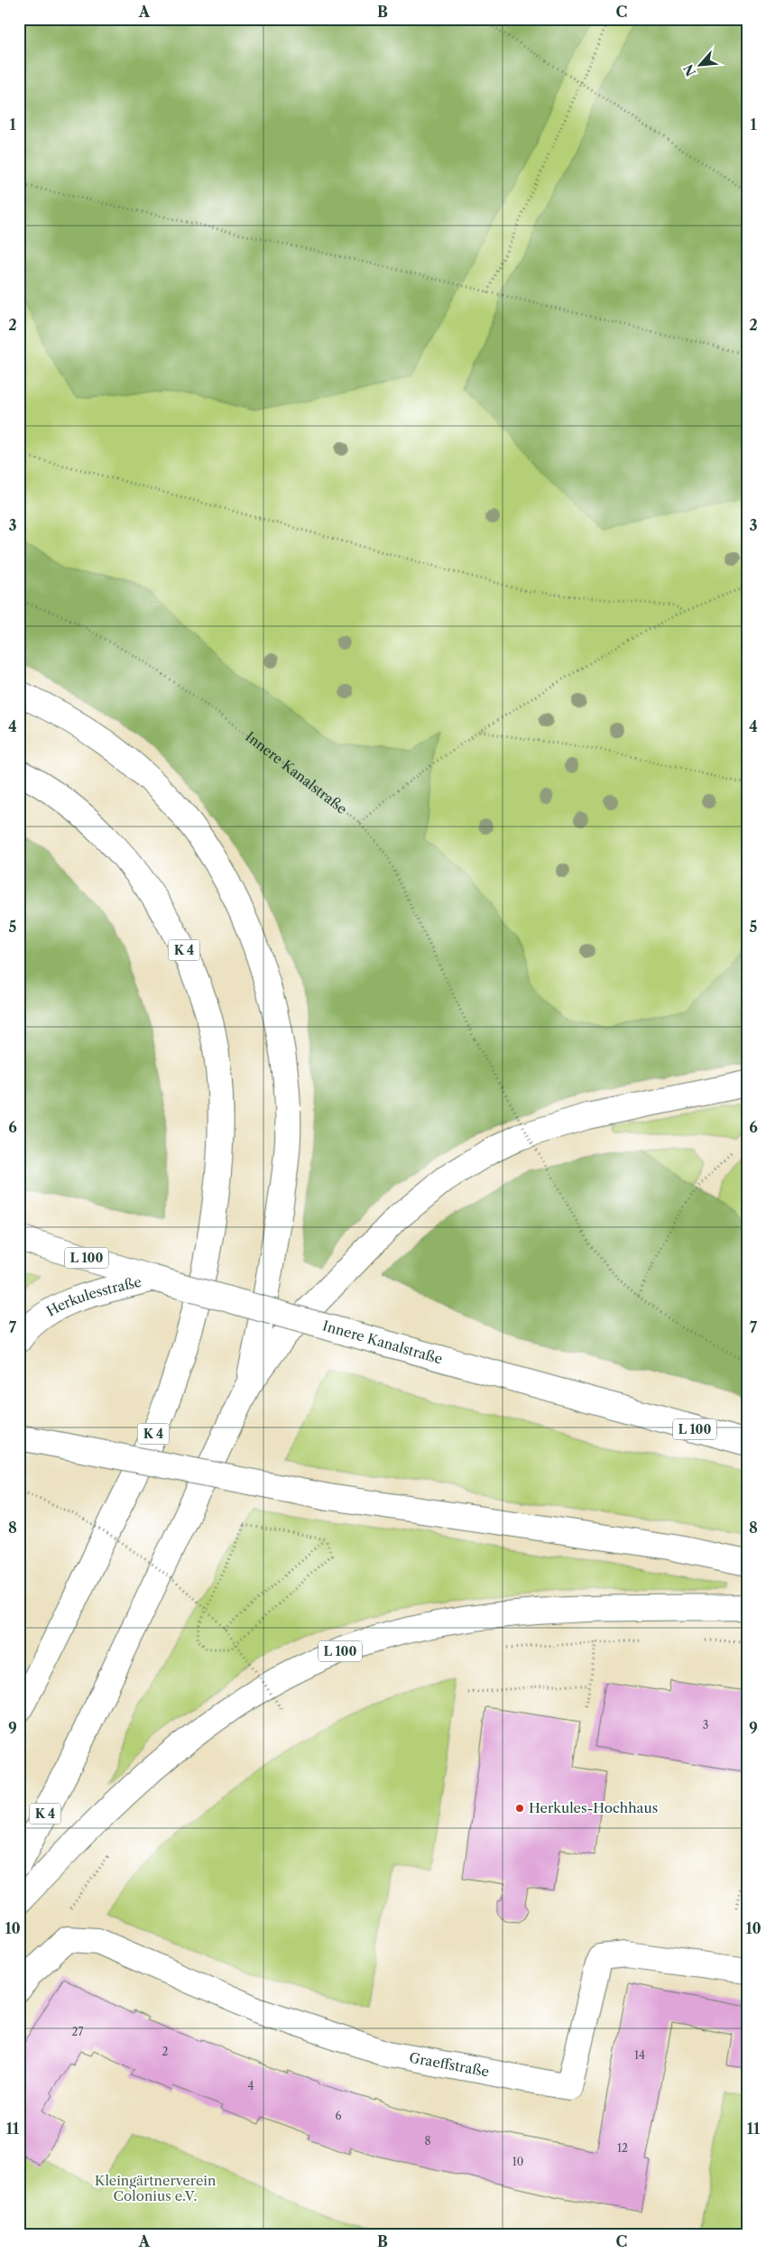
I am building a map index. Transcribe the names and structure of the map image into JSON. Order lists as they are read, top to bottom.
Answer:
{
  "streets": {
    "main road": [
      "Innere Kanalstraße",
      "K 4",
      "L 100",
      "Herkulesstraße",
      "Graeffstraße"
    ]
  },
  "crossings": [
    ["Innere Kanalstraße", "Herkulesstraße"]
  ],
  "parks": ["Kleingärtnerverein Colonius e.V."],
  "places": ["Herkules-Hochhaus"],
  "house_numbers": [
    "3",
    "27",
    "2",
    "14",
    "4",
    "6",
    "8",
    "12",
    "10"
  ],
  "north": "bottom left",
  "grid": {
    "columns": ["A", "B", "C"],
    "rows": [
      "1",
      "2",
      "3",
      "4",
      "5",
      "6",
      "7",
      "8",
      "9",
      "10",
      "11"
    ]
  }
}
